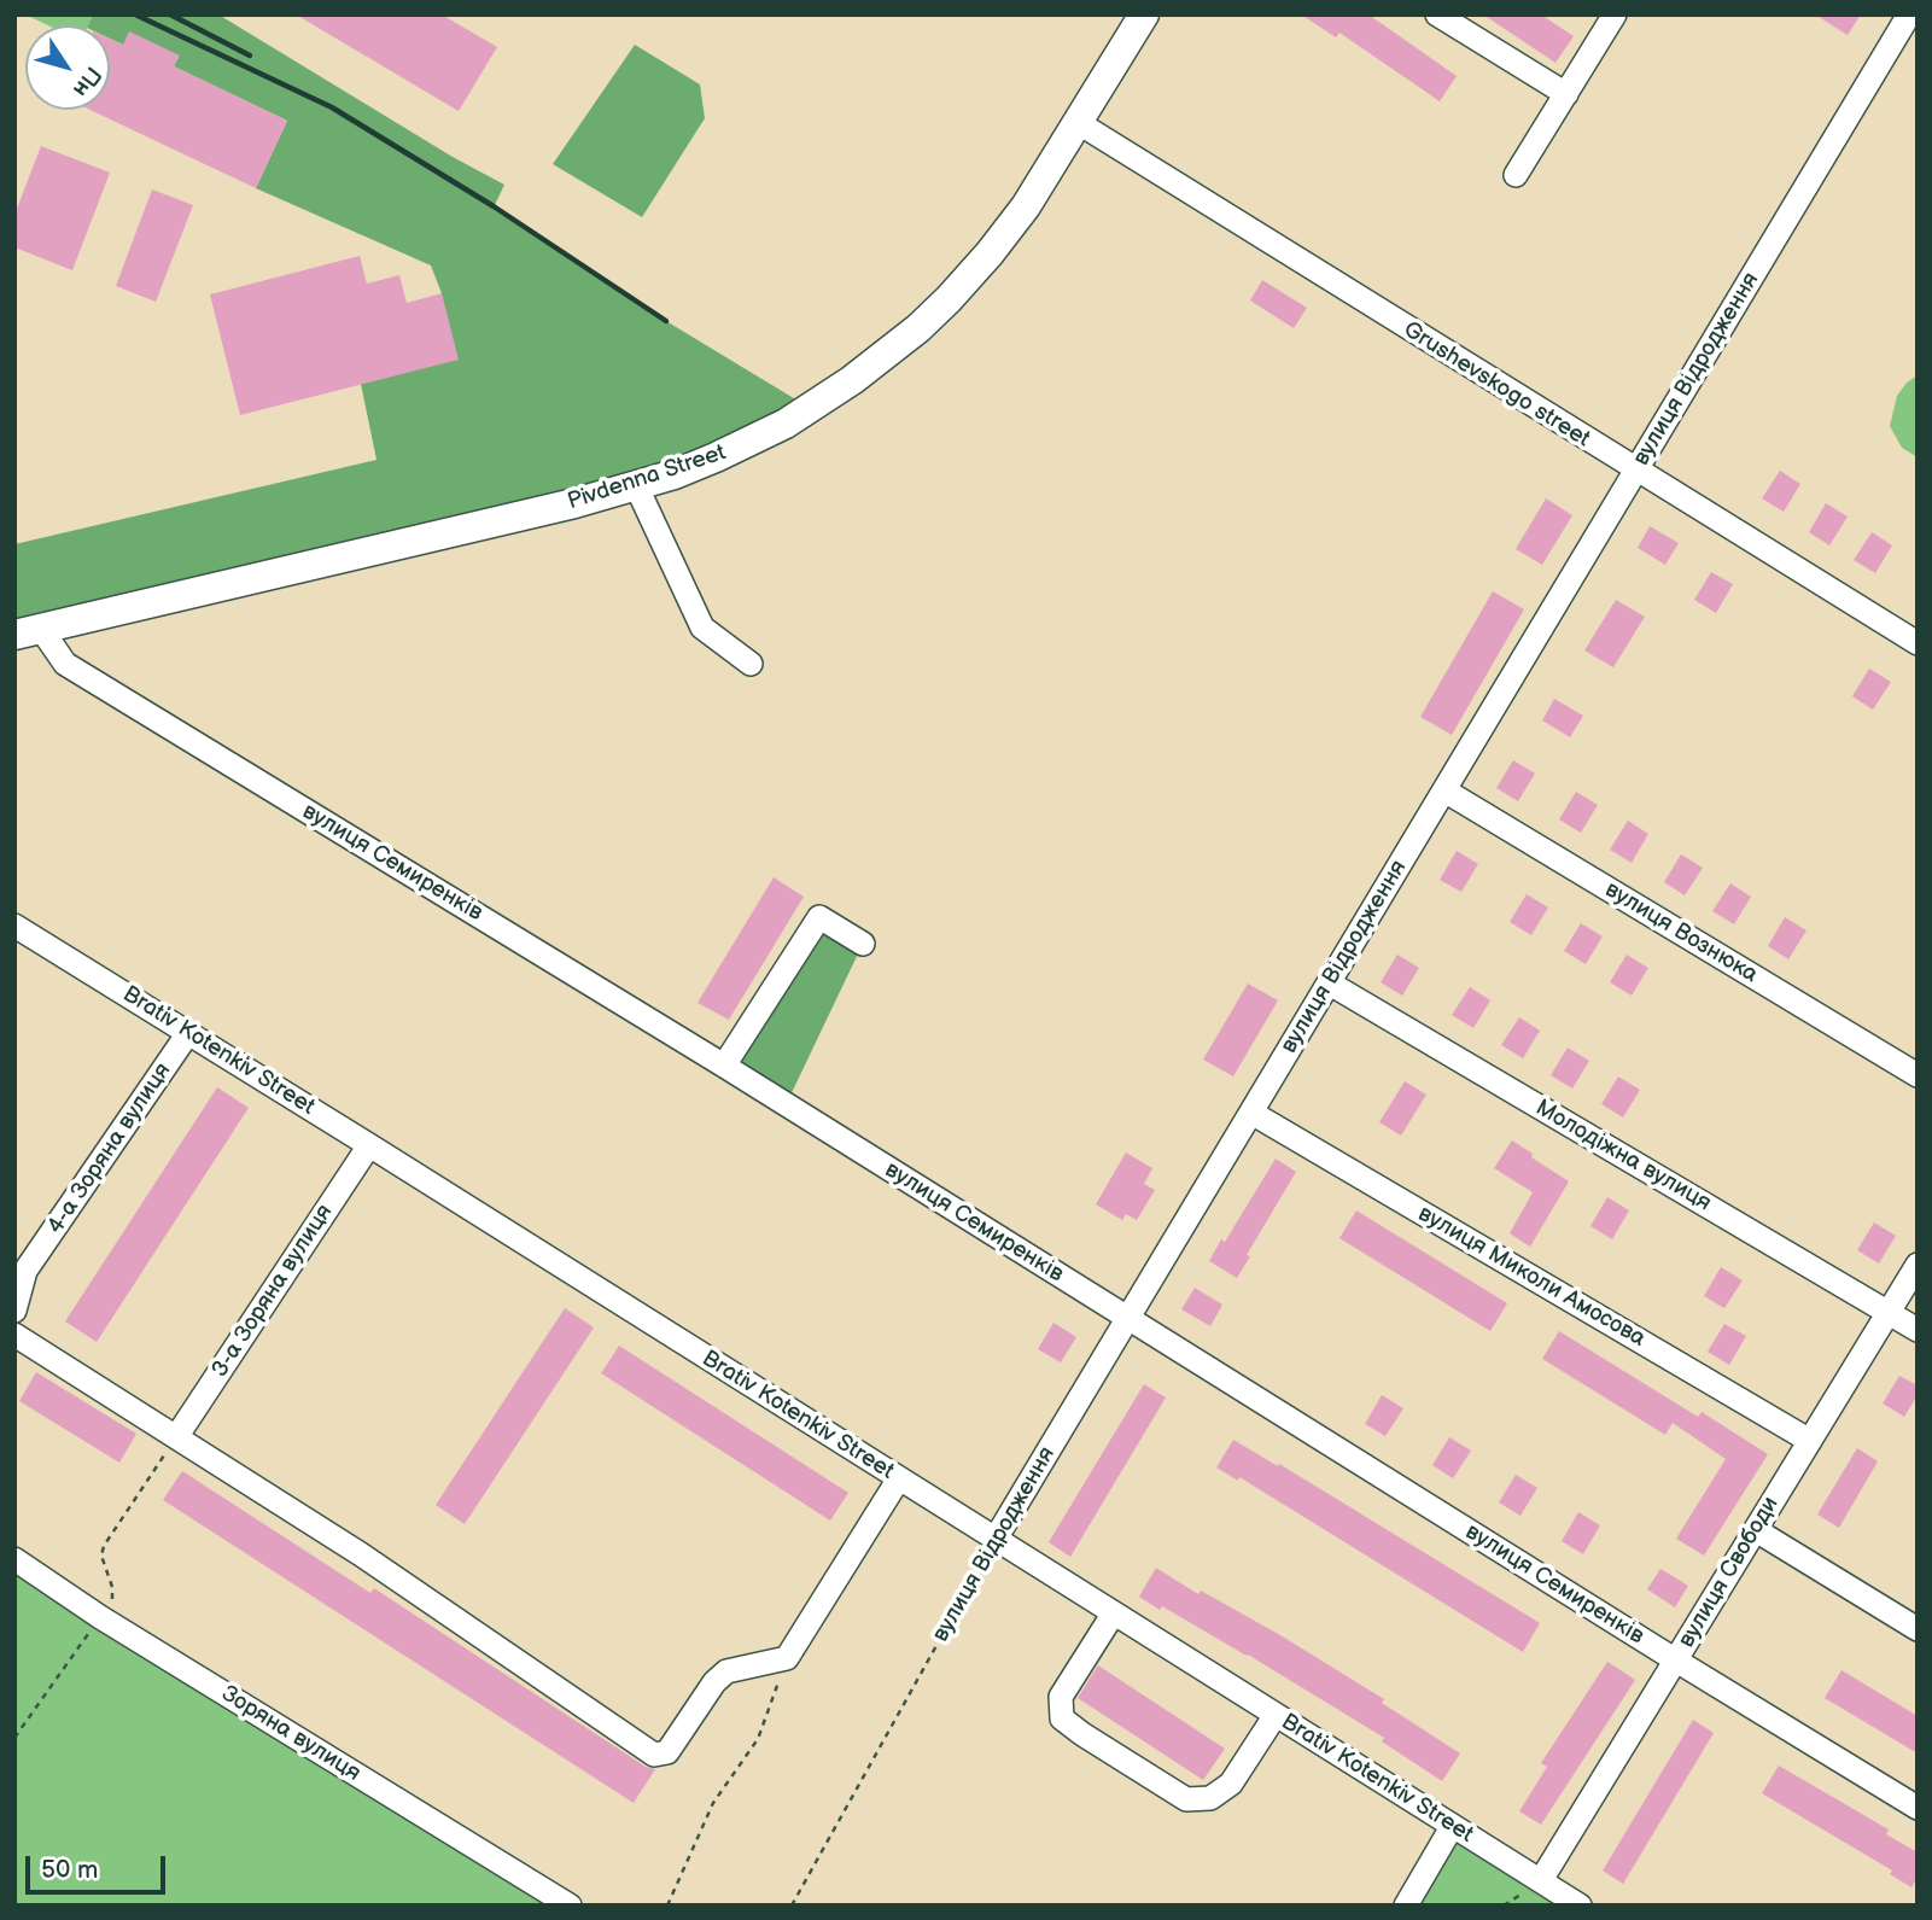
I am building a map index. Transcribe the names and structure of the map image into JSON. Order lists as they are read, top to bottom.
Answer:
{
  "streets": {
    "main road": ["Pivdenna Street"],
    "street": [
      "вулиця Відродження",
      "Grushevskogo street",
      "вулиця Семиренків",
      "вулиця Вознюка",
      "Brativ Kotenkiv Street",
      "4-а Зоряна вулиця",
      "Молодіжна вулиця",
      "вулиця Миколи Амосова",
      "3-а Зоряна вулиця",
      "вулиця Свободи",
      "Зоряна вулиця"
    ]
  },
  "crossings": [
    ["вулиця Відродження", "Grushevskogo street"],
    ["вулиця Відродження", "вулиця Семиренків"],
    ["вулиця Відродження", "вулиця Вознюка"],
    ["вулиця Відродження", "Brativ Kotenkiv Street"],
    ["вулиця Відродження", "Молодіжна вулиця"],
    ["вулиця Відродження", "вулиця Миколи Амосова"],
    ["Grushevskogo street", "Pivdenna Street"],
    ["Pivdenna Street", "вулиця Семиренків"],
    ["вулиця Семиренків", "вулиця Свободи"],
    ["Brativ Kotenkiv Street", "4-а Зоряна вулиця"],
    ["Brativ Kotenkiv Street", "3-а Зоряна вулиця"],
    ["Brativ Kotenkiv Street", "вулиця Свободи"],
    ["Молодіжна вулиця", "вулиця Свободи"],
    ["вулиця Миколи Амосова", "вулиця Свободи"]
  ],
  "scale_bar": "50 m",
  "north": "bottom right"
}
